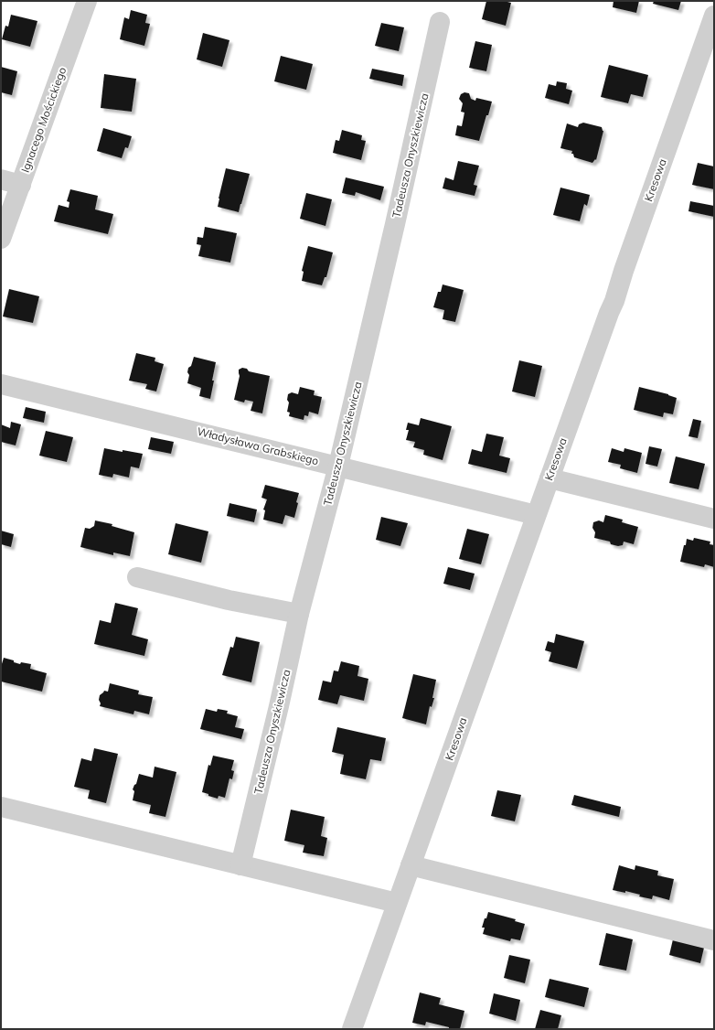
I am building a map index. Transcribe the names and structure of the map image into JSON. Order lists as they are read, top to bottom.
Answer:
{
  "streets": {
    "street": [
      "Ignacego Mościckiego",
      "Tadeusza Onyszkiewicza",
      "Kresowa",
      "Władysława Grabskiego"
    ]
  },
  "crossings": [
    ["Tadeusza Onyszkiewicza", "Władysława Grabskiego"],
    ["Kresowa", "Władysława Grabskiego"]
  ]
}
